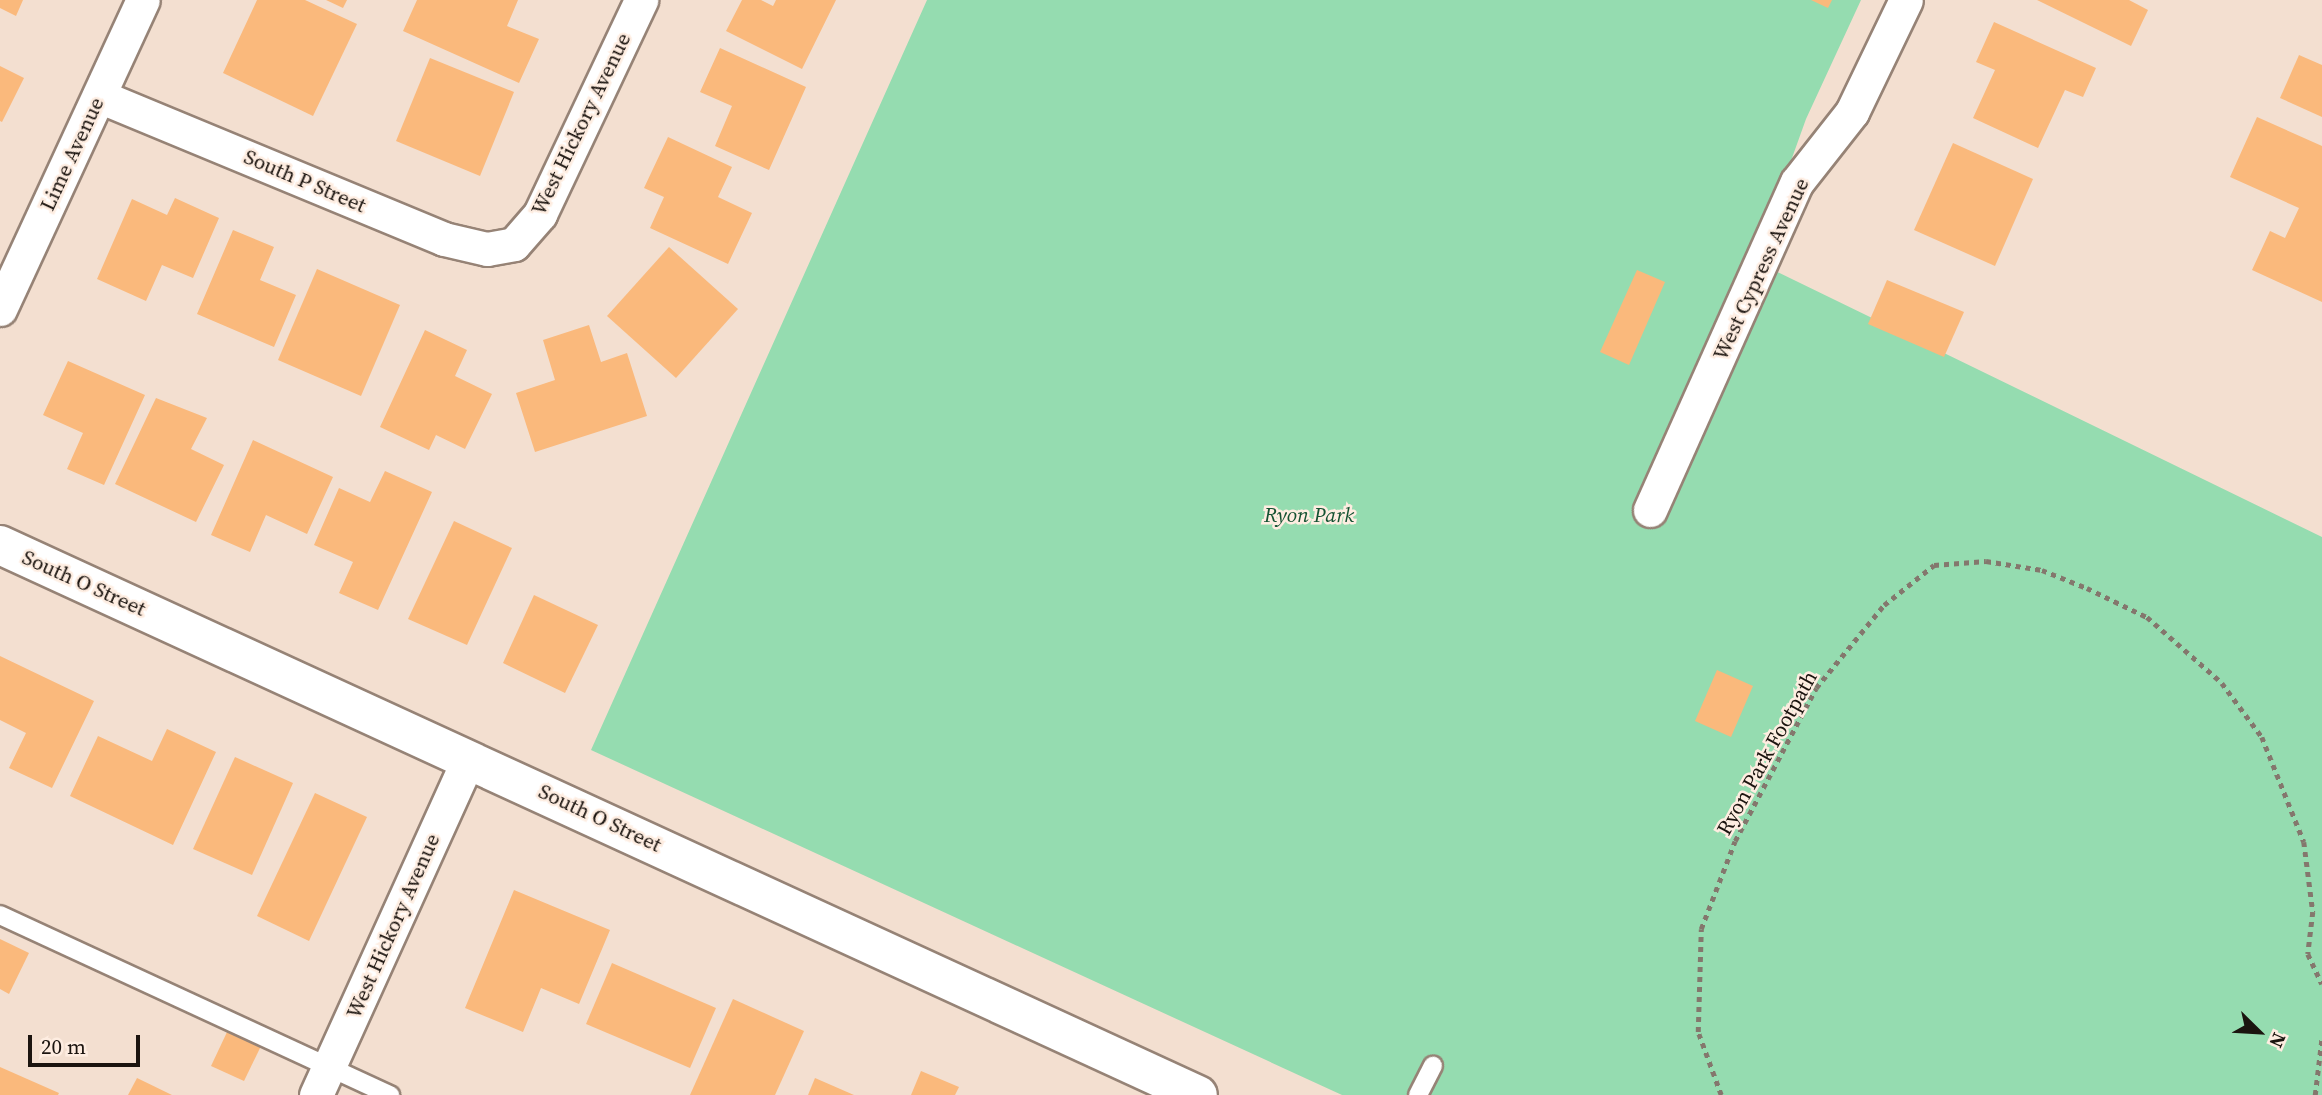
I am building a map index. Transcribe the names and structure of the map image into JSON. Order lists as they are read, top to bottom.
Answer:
{
  "streets": {
    "street": [
      "West Hickory Avenue",
      "Lime Avenue",
      "South P Street",
      "West Cypress Avenue",
      "South O Street"
    ],
    "path": ["Ryon Park Footpath"]
  },
  "crossings": [
    ["West Hickory Avenue", "South P Street"],
    ["West Hickory Avenue", "South O Street"],
    ["Lime Avenue", "South P Street"]
  ],
  "parks": ["Ryon Park"],
  "scale_bar": "20 m",
  "north": "bottom right"
}
